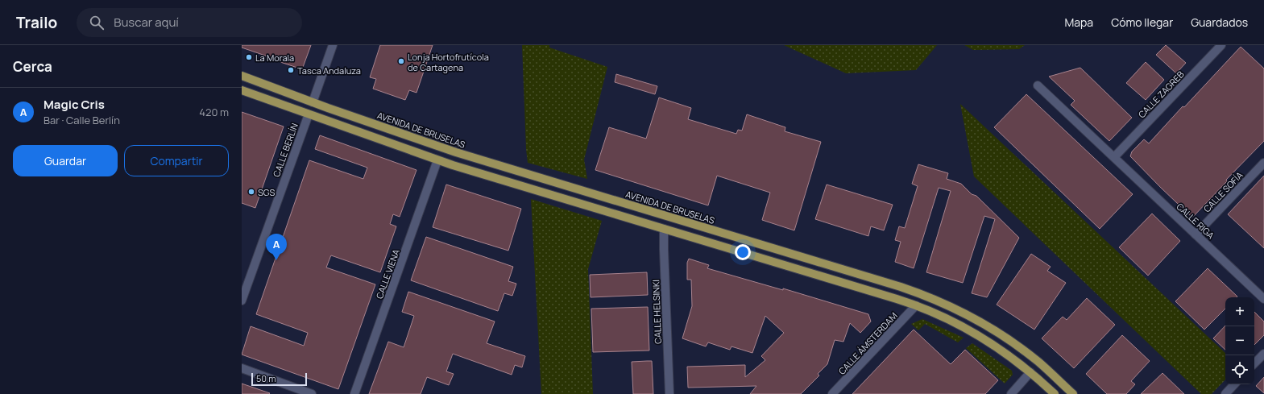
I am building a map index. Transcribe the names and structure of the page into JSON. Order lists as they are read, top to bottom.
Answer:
{
  "streets": {
    "main road": ["AVENIDA DE BRUSELAS"],
    "street": [
      "CALLE ZAGREB",
      "CALLE BERLÍN",
      "CALLE SOFÍA",
      "CALLE RIGA",
      "CALLE VIENA",
      "CALLE HELSINKI",
      "CALLE ÁMSTERDAM"
    ]
  },
  "crossings": [
    ["CALLE ZAGREB", "CALLE RIGA"],
    ["CALLE SOFÍA", "CALLE RIGA"]
  ],
  "places": [
    "La Morala",
    "Lonja Hortofrutícola de Cartagena",
    "Tasca Andaluza",
    "SGS"
  ],
  "scale_bar": "50 m",
  "page": {
    "header": "Trailo",
    "search": "Buscar aquí",
    "nav": ["Mapa", "Cómo llegar", "Guardados"],
    "heading": "Cerca",
    "list": [
      {
        "mark": "A",
        "name": "Magic Cris",
        "note": "Bar · Calle Berlín",
        "value": "420 m"
      }
    ],
    "buttons": ["Guardar", "Compartir"],
    "pins": "A",
    "map_buttons": ["+", "−"],
    "scale": "50 m"
  }
}
